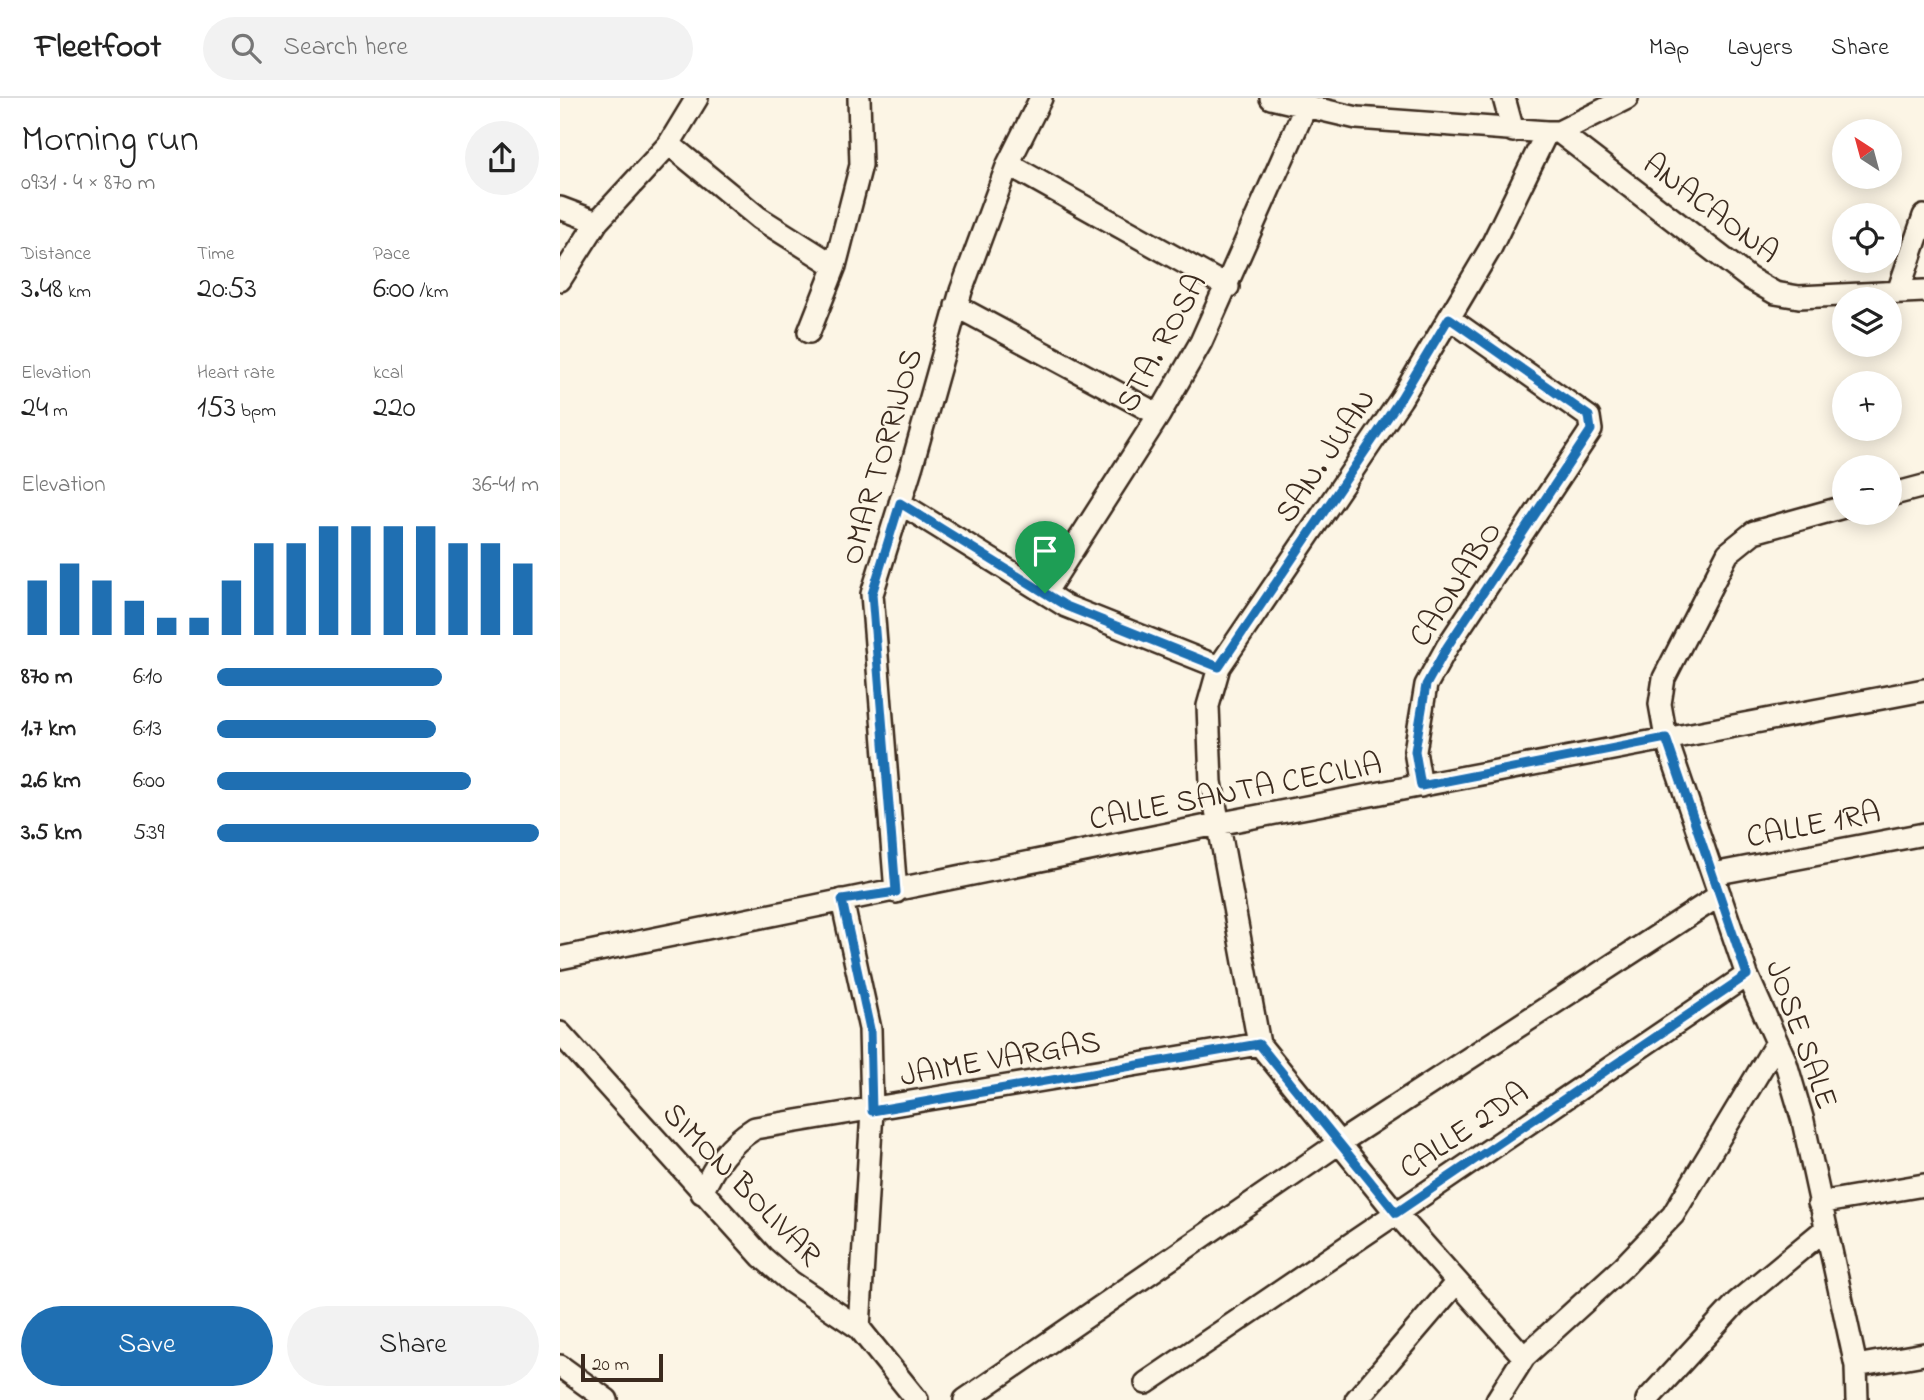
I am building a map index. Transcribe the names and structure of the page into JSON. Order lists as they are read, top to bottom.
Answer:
{
  "streets": {
    "street": [
      "ANACAONA",
      "STA. ROSA",
      "SAN. JUAN",
      "OMAR TORRIJOS",
      "CAONABO",
      "CALLE SANTA CECILIA",
      "CALLE 1RA",
      "JOSE SALE",
      "JAIME VARGAS",
      "CALLE 2DA",
      "SIMON BOLIVAR"
    ]
  },
  "crossings": [
    ["ANACAONA", "SAN. JUAN"],
    ["SAN. JUAN", "CAONABO"],
    ["SAN. JUAN", "CALLE SANTA CECILIA"],
    ["SAN. JUAN", "JAIME VARGAS"],
    ["OMAR TORRIJOS", "CALLE SANTA CECILIA"],
    ["CAONABO", "CALLE SANTA CECILIA"],
    ["CALLE SANTA CECILIA", "JOSE SALE"],
    ["CALLE 1RA", "JOSE SALE"],
    ["JOSE SALE", "CALLE 2DA"],
    ["JAIME VARGAS", "SIMON BOLIVAR"]
  ],
  "scale_bar": "20 m",
  "north": "top left",
  "page": {
    "header": "Fleetfoot",
    "search": "Search here",
    "nav": ["Map", "Layers", "Share"],
    "heading": ["Morning run", "09:31 · 4 × 870 m"],
    "map_buttons": ["+", "−"],
    "stats": [
      ["Distance", "3.48 km"],
      ["Time", "20:53"],
      ["Pace", "6:00 /km"],
      ["Elevation", "24 m"],
      ["Heart rate", "153 bpm"],
      ["kcal", "220"]
    ],
    "chart": ["Elevation", "36–41 m"],
    "list": [
      {
        "name": "870 m",
        "note": "6:10"
      },
      {
        "name": "1.7 km",
        "note": "6:13"
      },
      {
        "name": "2.6 km",
        "note": "6:00"
      },
      {
        "name": "3.5 km",
        "note": "5:39"
      }
    ],
    "buttons": ["Save", "Share"],
    "scale": "20 m"
  }
}
